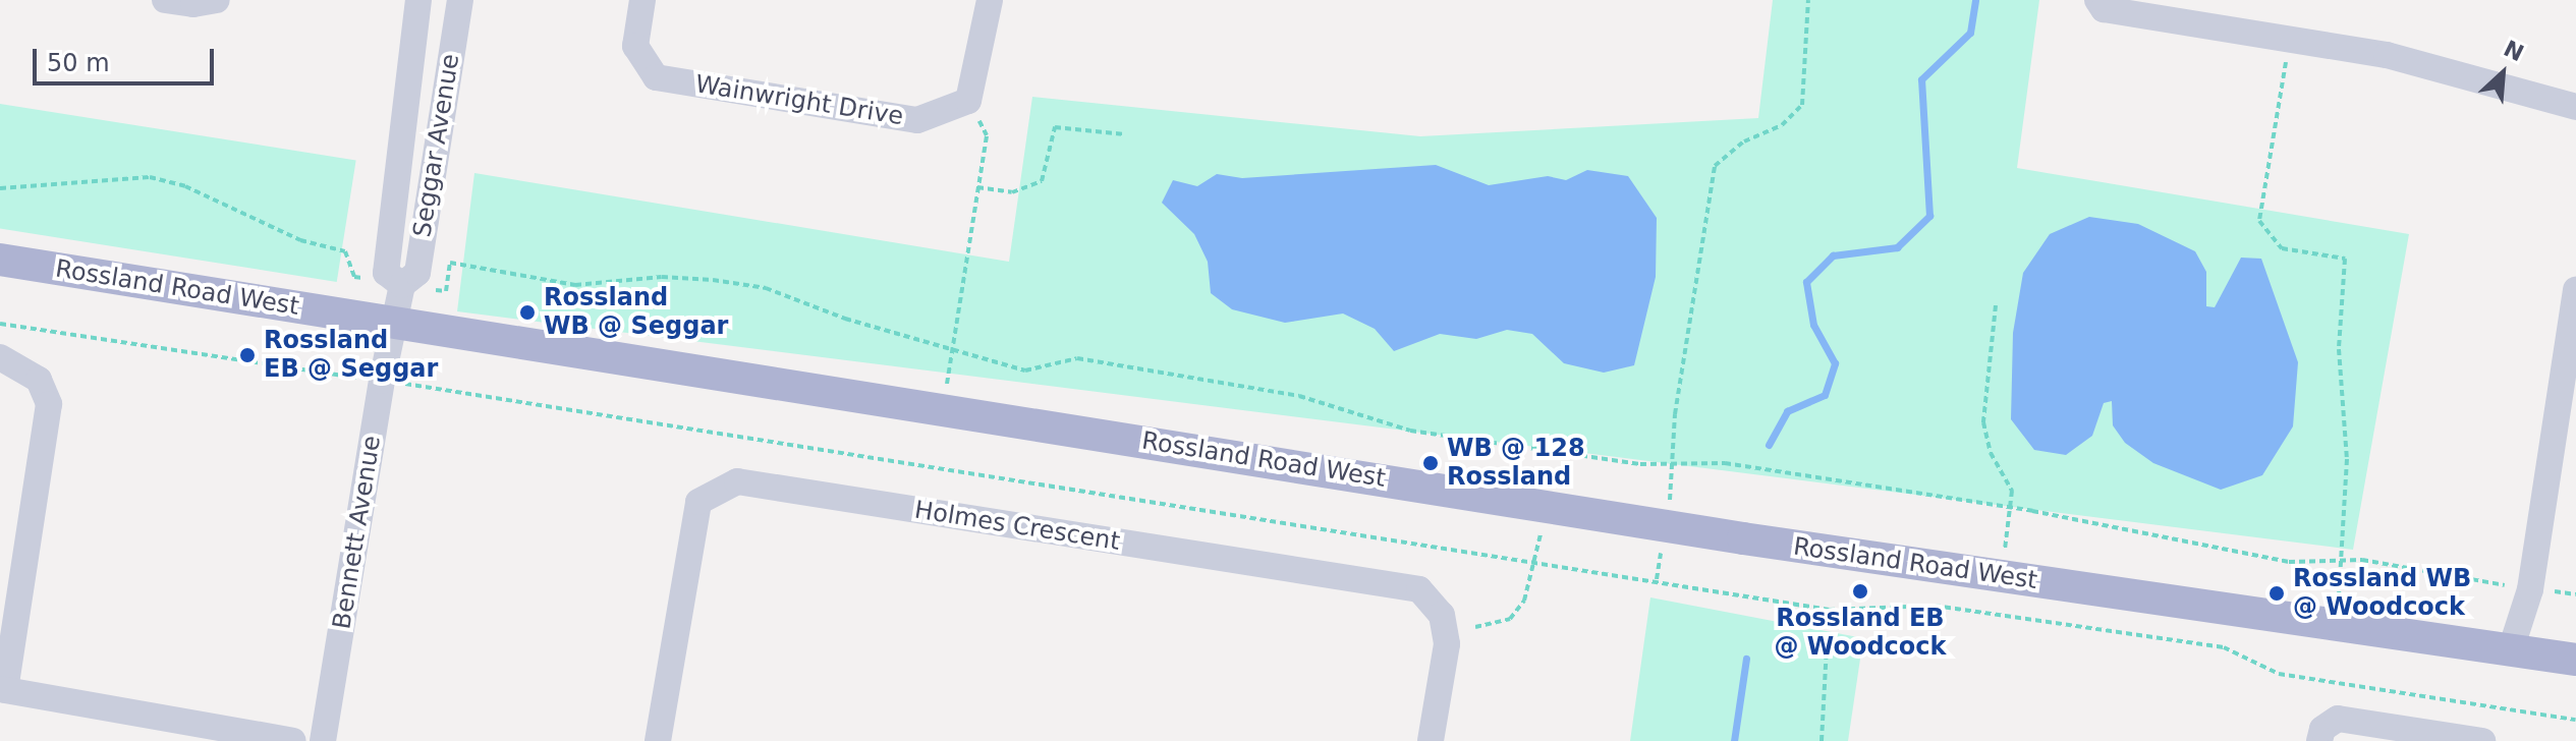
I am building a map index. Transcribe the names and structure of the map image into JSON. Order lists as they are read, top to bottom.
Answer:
{
  "streets": {
    "main road": ["Rossland Road West"],
    "street": [
      "Wainwright Drive",
      "Seggar Avenue",
      "Holmes Crescent",
      "Bennett Avenue"
    ]
  },
  "crossings": [
    ["Seggar Avenue", "Rossland Road West"],
    ["Seggar Avenue", "Bennett Avenue"],
    ["Rossland Road West", "Bennett Avenue"]
  ],
  "places": [
    "Rossland WB @ Seggar",
    "Rossland EB @ Seggar",
    "WB @ 128 Rossland",
    "Rossland EB @ Woodcock",
    "Rossland WB @ Woodcock"
  ],
  "scale_bar": "50 m",
  "north": "top right"
}
